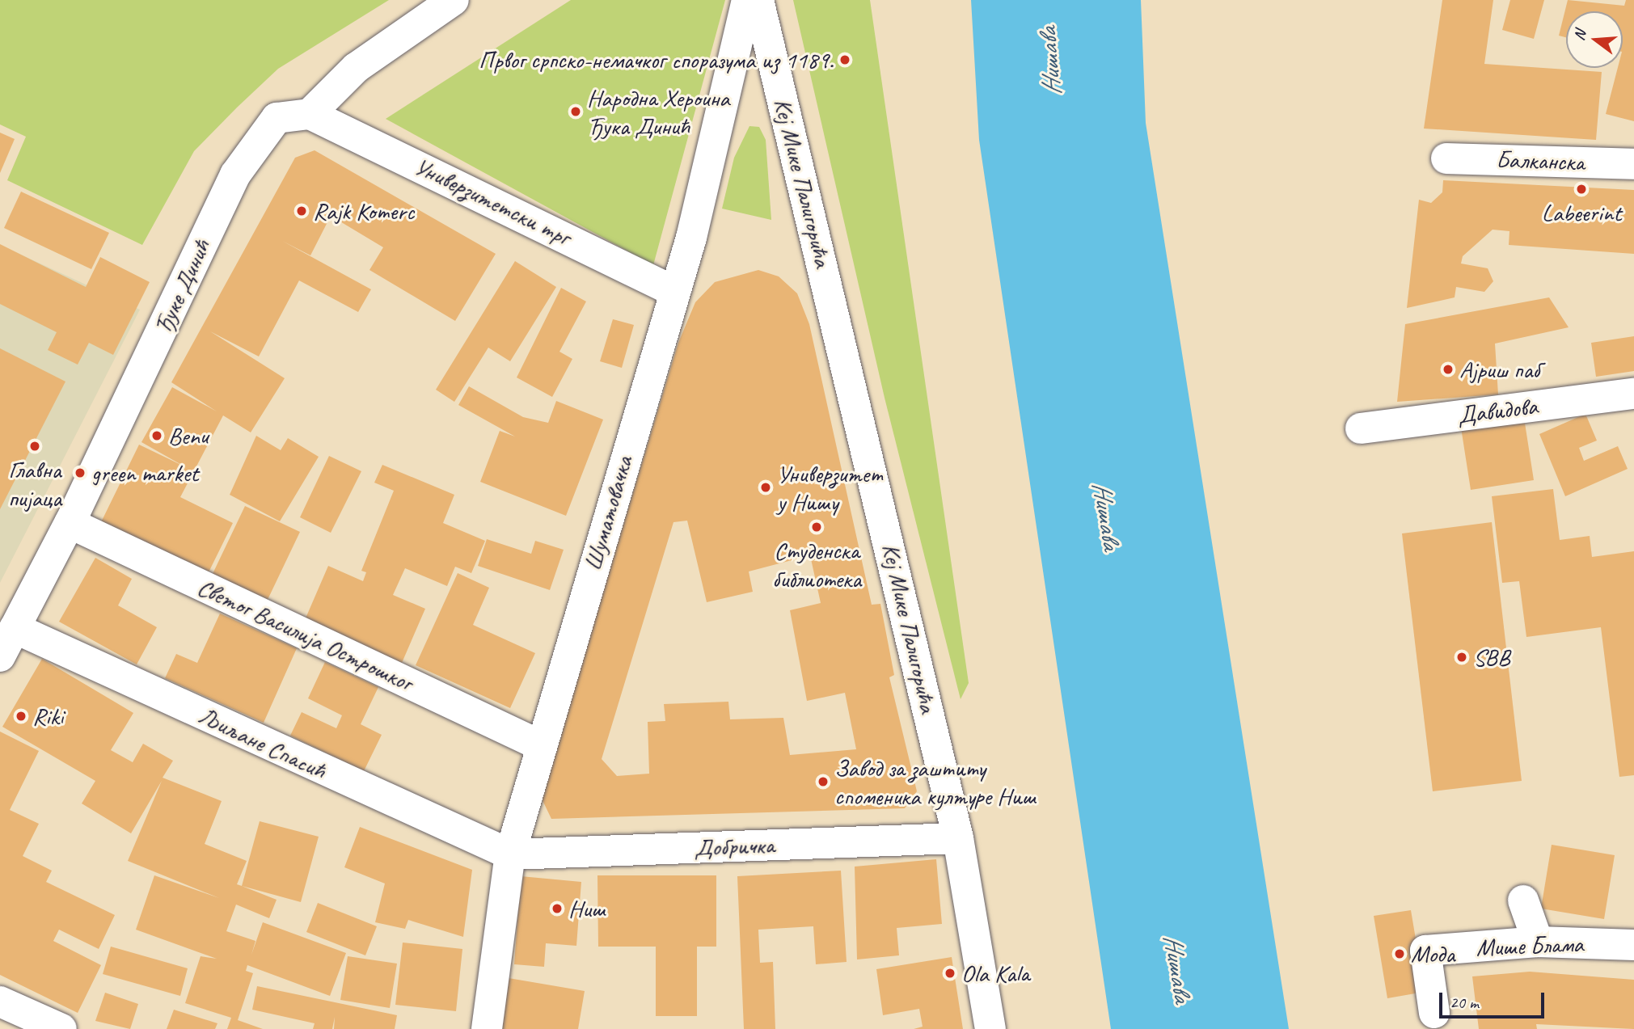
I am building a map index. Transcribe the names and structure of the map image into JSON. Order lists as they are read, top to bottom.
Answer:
{
  "streets": {
    "street": [
      "Балканска",
      "Кеј Мике Палигорића",
      "Универзитетски трг",
      "Ђуке Динић",
      "Давидова",
      "Шуматовачка",
      "Светог Василија Острошког",
      "Љиљане Спасић",
      "Добричка",
      "Мише Блама"
    ]
  },
  "crossings": [
    ["Кеј Мике Палигорића", "Добричка"],
    ["Универзитетски трг", "Ђуке Динић"],
    ["Универзитетски трг", "Шуматовачка"],
    ["Ђуке Динић", "Светог Василија Острошког"],
    ["Ђуке Динић", "Љиљане Спасић"],
    ["Шуматовачка", "Светог Василија Острошког"],
    ["Шуматовачка", "Љиљане Спасић"],
    ["Шуматовачка", "Добричка"],
    ["Љиљане Спасић", "Добричка"]
  ],
  "water": ["Нишава"],
  "places": [
    "Првог српско-немачког споразума из 1189.",
    "Народна Хероина Ђука Динић",
    "Labeerint",
    "Rajk Komerc",
    "Ајриш паб",
    "Benu",
    "Главна пијаца",
    "green market",
    "Универзитет у Нишу",
    "Студенска библиотека",
    "SBB",
    "Riki",
    "Завод за заштиту споменика културе Ниш",
    "Ниш",
    "Мода",
    "Ola Kala"
  ],
  "scale_bar": "20 m",
  "north": "left"
}
